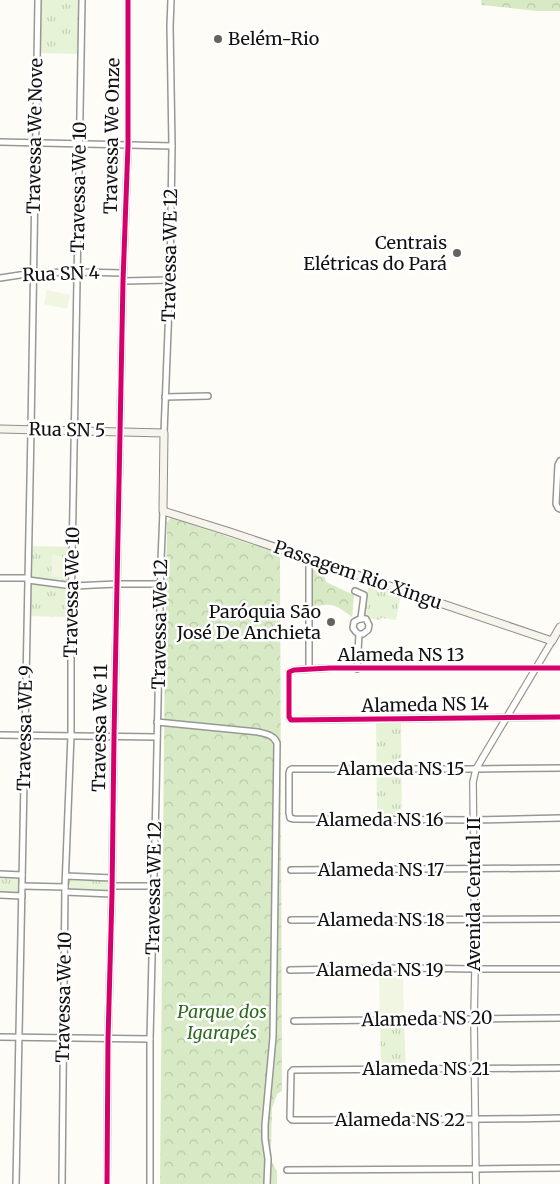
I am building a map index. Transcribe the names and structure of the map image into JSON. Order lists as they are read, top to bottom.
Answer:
{
  "streets": {
    "main road": [
      "Travessa WE 12",
      "Rua SN 5",
      "Passagem Rio Xingu",
      "Avenida Central II"
    ],
    "street": [
      "Travessa We Nove",
      "Travessa We Onze",
      "Travessa We 10",
      "Rua SN 4",
      "Travessa We 12",
      "Alameda NS 13",
      "Alameda NS 14",
      "Travessa WE 9",
      "Travessa We 11",
      "Alameda NS 15",
      "Alameda NS 16",
      "Alameda NS 17",
      "Alameda NS 18",
      "Alameda NS 19",
      "Alameda NS 20",
      "Alameda NS 21",
      "Alameda NS 22"
    ]
  },
  "crossings": [
    ["Travessa We Nove", "Rua SN 4"],
    ["Travessa We Nove", "Travessa WE 9"],
    ["Travessa We Onze", "Rua SN 4"],
    ["Travessa We Onze", "Travessa We 11"],
    ["Travessa We 10", "Rua SN 4"],
    ["Travessa We 10", "Rua SN 5"],
    ["Travessa WE 12", "Rua SN 4"],
    ["Travessa WE 12", "Rua SN 5"],
    ["Travessa WE 12", "Passagem Rio Xingu"],
    ["Travessa WE 12", "Travessa We 12"],
    ["Rua SN 4", "Travessa WE 9"],
    ["Rua SN 4", "Travessa We 11"],
    ["Rua SN 5", "Travessa WE 9"],
    ["Rua SN 5", "Travessa We 11"],
    ["Passagem Rio Xingu", "Travessa We 12"],
    ["Passagem Rio Xingu", "Avenida Central II"],
    ["Alameda NS 13", "Alameda NS 14"],
    ["Alameda NS 13", "Avenida Central II"],
    ["Alameda NS 14", "Avenida Central II"],
    ["Alameda NS 15", "Alameda NS 16"],
    ["Alameda NS 15", "Avenida Central II"],
    ["Alameda NS 16", "Avenida Central II"],
    ["Alameda NS 17", "Avenida Central II"],
    ["Avenida Central II", "Alameda NS 18"],
    ["Avenida Central II", "Alameda NS 19"],
    ["Avenida Central II", "Alameda NS 20"],
    ["Avenida Central II", "Alameda NS 21"],
    ["Avenida Central II", "Alameda NS 22"],
    ["Alameda NS 21", "Alameda NS 22"]
  ],
  "parks": ["Parque dos Igarapés"],
  "places": ["Belém-Rio", "Centrais Elétricas do Pará", "Paróquia São José De Anchieta"]
}
